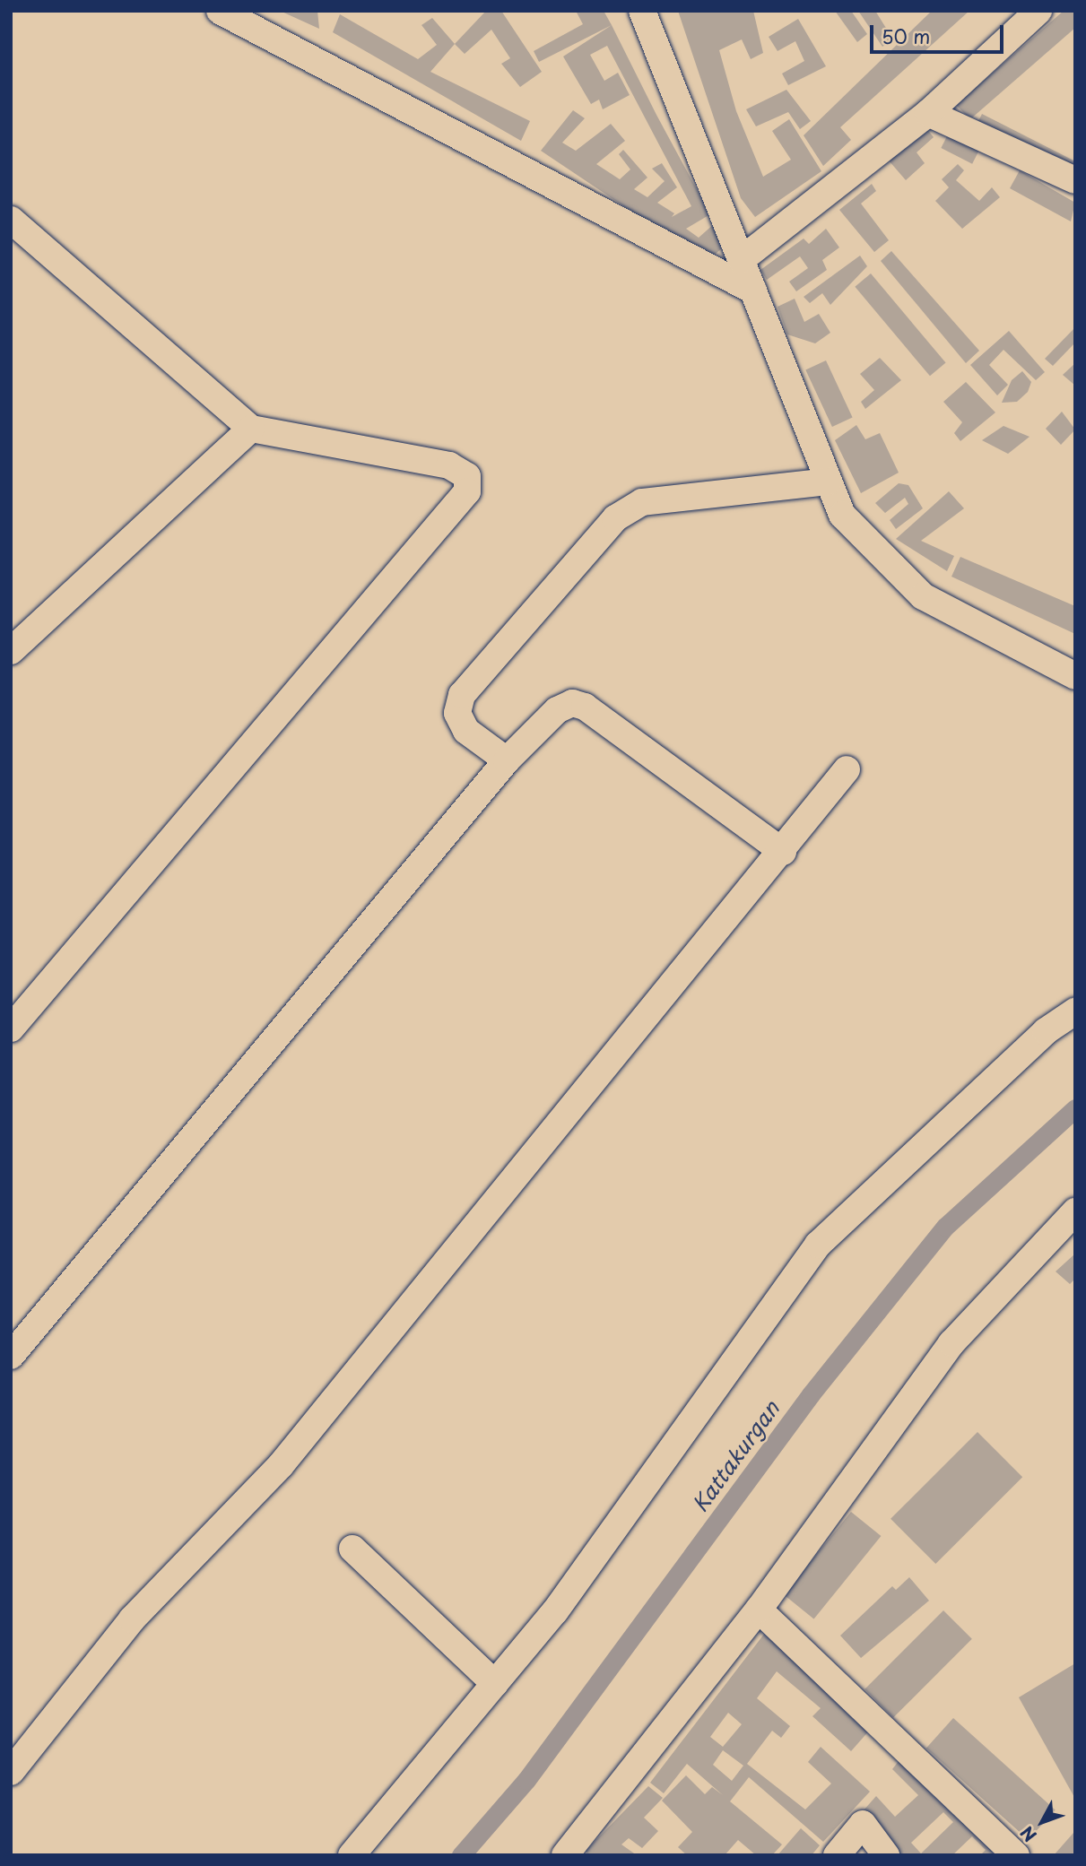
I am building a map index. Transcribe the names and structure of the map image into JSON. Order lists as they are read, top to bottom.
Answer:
{
  "water": ["Kattakurgan"],
  "scale_bar": "50 m",
  "north": "bottom left"
}
